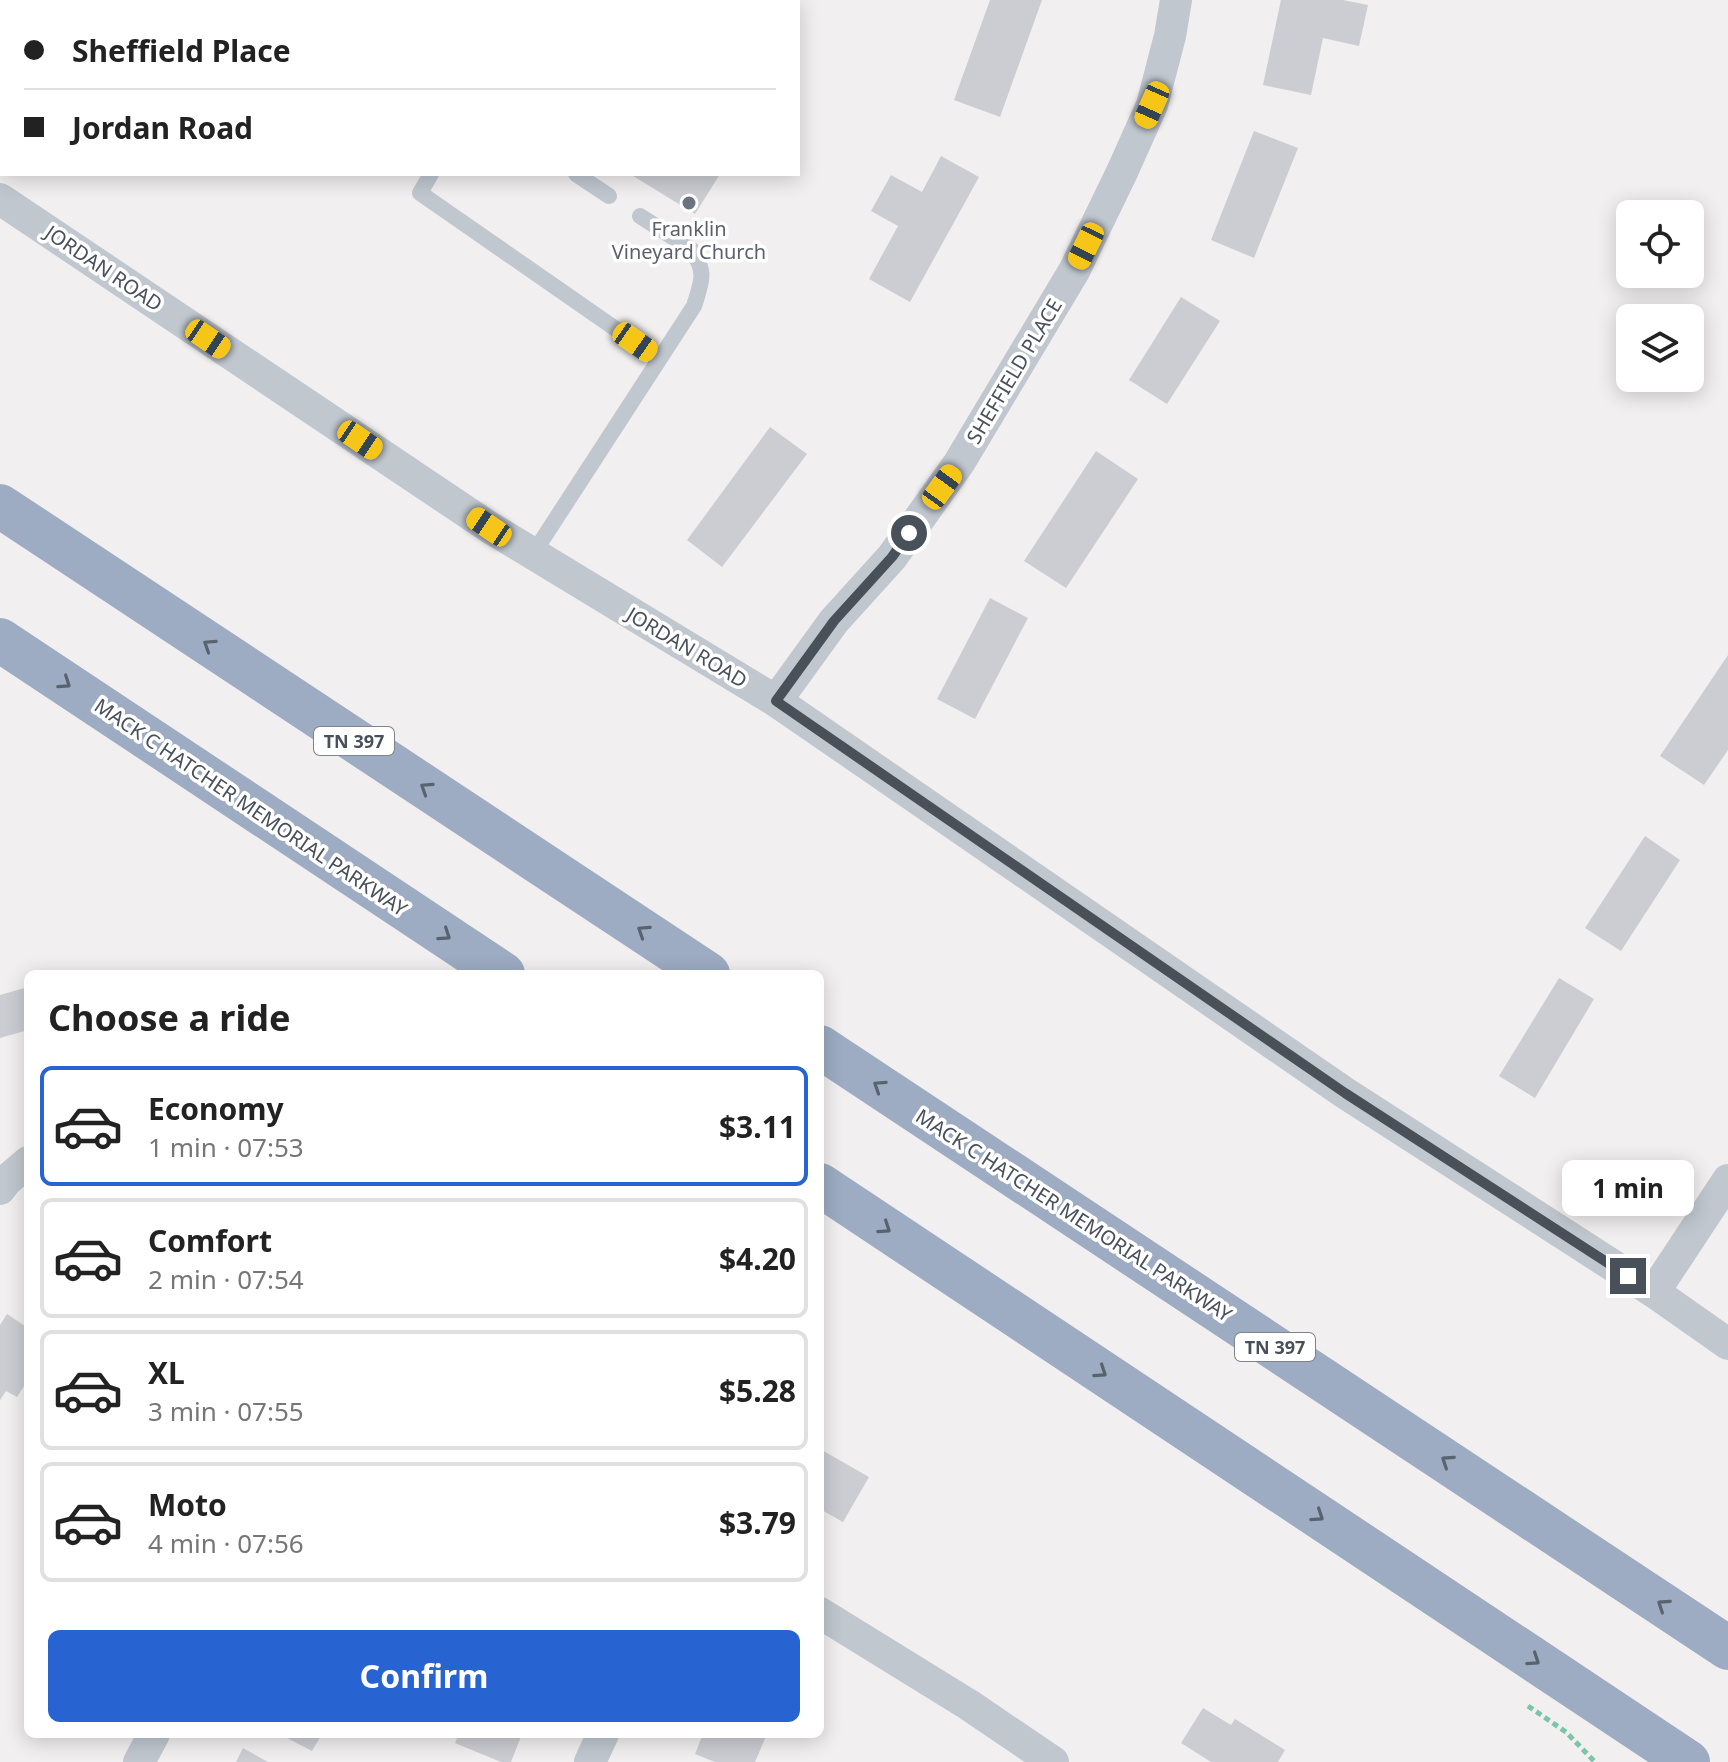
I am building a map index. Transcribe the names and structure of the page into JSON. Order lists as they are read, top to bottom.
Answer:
{
  "streets": {
    "highway": ["TN 397", "MACK C HATCHER MEMORIAL PARKWAY"],
    "street": ["JORDAN ROAD", "SHEFFIELD PLACE"]
  },
  "crossings": [
    ["JORDAN ROAD", "SHEFFIELD PLACE"]
  ],
  "places": ["Franklin Vineyard Church"],
  "page": {
    "banner": ["Sheffield Place", "Jordan Road"],
    "heading": "Choose a ride",
    "list": [
      {
        "name": "Economy",
        "note": "1 min · 07:53",
        "value": "$3.11"
      },
      {
        "name": "Comfort",
        "note": "2 min · 07:54",
        "value": "$4.20"
      },
      {
        "name": "XL",
        "note": "3 min · 07:55",
        "value": "$5.28"
      },
      {
        "name": "Moto",
        "note": "4 min · 07:56",
        "value": "$3.79"
      }
    ],
    "bubble": "1 min",
    "buttons": "Confirm"
  }
}
